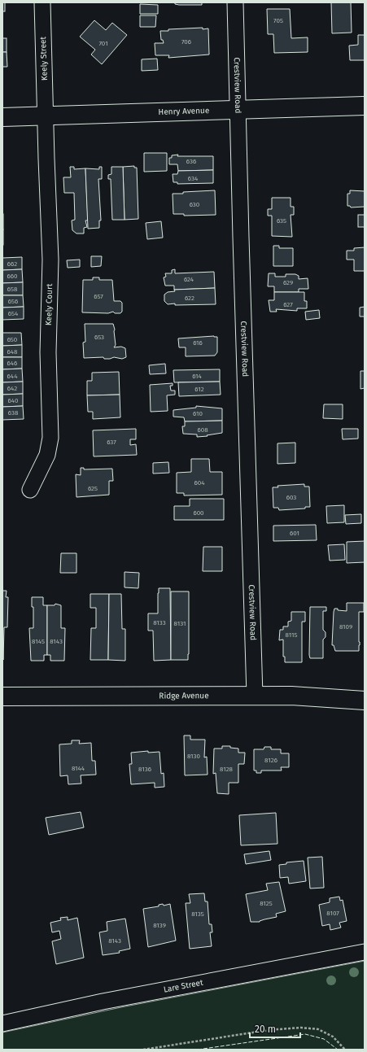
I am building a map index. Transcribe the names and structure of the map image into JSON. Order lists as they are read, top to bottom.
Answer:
{
  "streets": {
    "main road": ["Henry Avenue", "Ridge Avenue"],
    "street": [
      "Keely Street",
      "Crestview Road",
      "Keely Court",
      "Lare Street"
    ]
  },
  "crossings": [
    ["Keely Street", "Henry Avenue"],
    ["Keely Street", "Keely Court"],
    ["Crestview Road", "Henry Avenue"],
    ["Crestview Road", "Ridge Avenue"],
    ["Henry Avenue", "Keely Court"]
  ],
  "house_numbers": [
    "705",
    "706",
    "701",
    "636",
    "634",
    "630",
    "635",
    "662",
    "660",
    "624",
    "629",
    "658",
    "657",
    "622",
    "656",
    "627",
    "654",
    "653",
    "650",
    "616",
    "648",
    "646",
    "644",
    "614",
    "642",
    "612",
    "640",
    "638",
    "610",
    "608",
    "637",
    "604",
    "625",
    "603",
    "600",
    "601",
    "8133",
    "8131",
    "8109",
    "8115",
    "8145",
    "8143",
    "8130",
    "8126",
    "8144",
    "8136",
    "8128",
    "8125",
    "8107",
    "8135",
    "8139",
    "8143"
  ],
  "scale_bar": "20 m"
}
